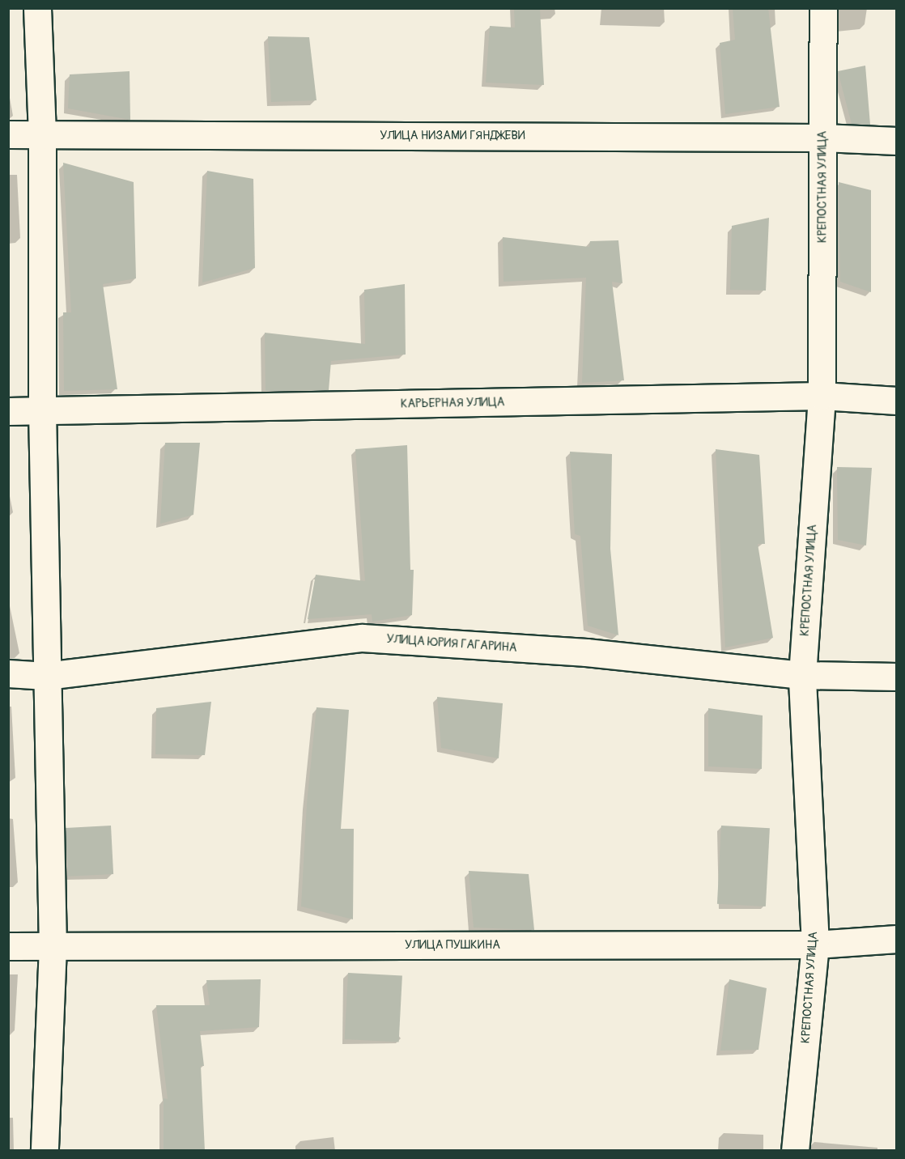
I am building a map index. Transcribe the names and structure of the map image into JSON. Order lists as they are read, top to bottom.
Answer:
{
  "streets": {
    "street": [
      "УЛИЦА НИЗАМИ ГЯНДЖЕВИ",
      "КРЕПОСТНАЯ УЛИЦА",
      "КАРЬЕРНАЯ УЛИЦА",
      "УЛИЦА ЮРИЯ ГАГАРИНА",
      "УЛИЦА ПУШКИНА"
    ]
  },
  "crossings": [
    ["УЛИЦА НИЗАМИ ГЯНДЖЕВИ", "КРЕПОСТНАЯ УЛИЦА"],
    ["КРЕПОСТНАЯ УЛИЦА", "КАРЬЕРНАЯ УЛИЦА"],
    ["КРЕПОСТНАЯ УЛИЦА", "УЛИЦА ЮРИЯ ГАГАРИНА"],
    ["КРЕПОСТНАЯ УЛИЦА", "УЛИЦА ПУШКИНА"]
  ]
}
